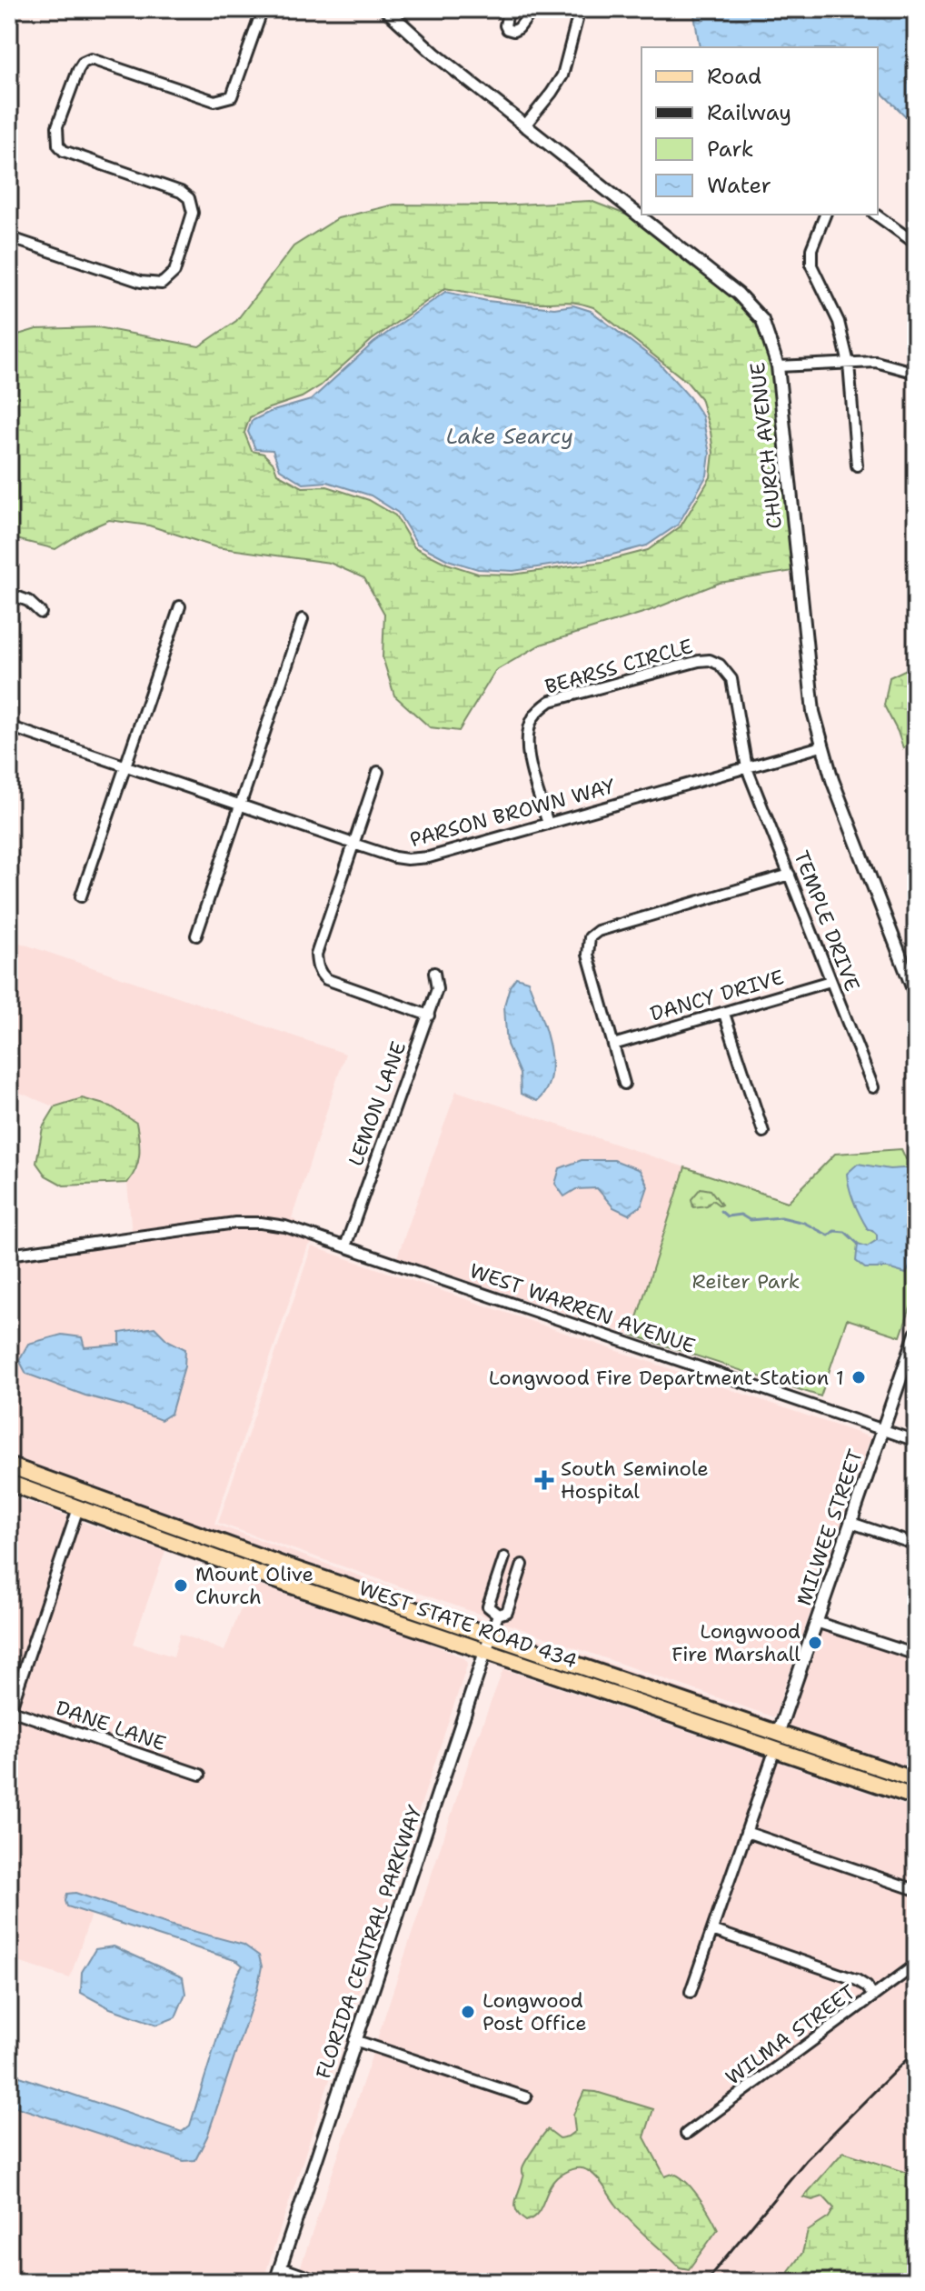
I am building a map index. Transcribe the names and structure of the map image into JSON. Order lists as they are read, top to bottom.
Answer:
{
  "streets": {
    "main road": ["WEST STATE ROAD 434"],
    "street": [
      "CHURCH AVENUE",
      "BEARSS CIRCLE",
      "PARSON BROWN WAY",
      "TEMPLE DRIVE",
      "DANCY DRIVE",
      "LEMON LANE",
      "WEST WARREN AVENUE",
      "MILWEE STREET",
      "DANE LANE",
      "FLORIDA CENTRAL PARKWAY",
      "WILMA STREET"
    ]
  },
  "crossings": [
    ["CHURCH AVENUE", "PARSON BROWN WAY"],
    ["BEARSS CIRCLE", "PARSON BROWN WAY"],
    ["BEARSS CIRCLE", "TEMPLE DRIVE"],
    ["PARSON BROWN WAY", "TEMPLE DRIVE"],
    ["TEMPLE DRIVE", "DANCY DRIVE"],
    ["LEMON LANE", "WEST WARREN AVENUE"],
    ["WEST WARREN AVENUE", "MILWEE STREET"],
    ["MILWEE STREET", "WEST STATE ROAD 434"],
    ["WEST STATE ROAD 434", "FLORIDA CENTRAL PARKWAY"]
  ],
  "water": ["Lake Searcy"],
  "parks": ["Reiter Park"],
  "places": {
    "other": [
      "Longwood Fire Department Station 1",
      "Mount Olive Church",
      "Longwood Fire Marshall",
      "Longwood Post Office"
    ],
    "health": ["South Seminole Hospital"]
  },
  "legend": [
    "Road",
    "Railway",
    "Park",
    "Water"
  ]
}
